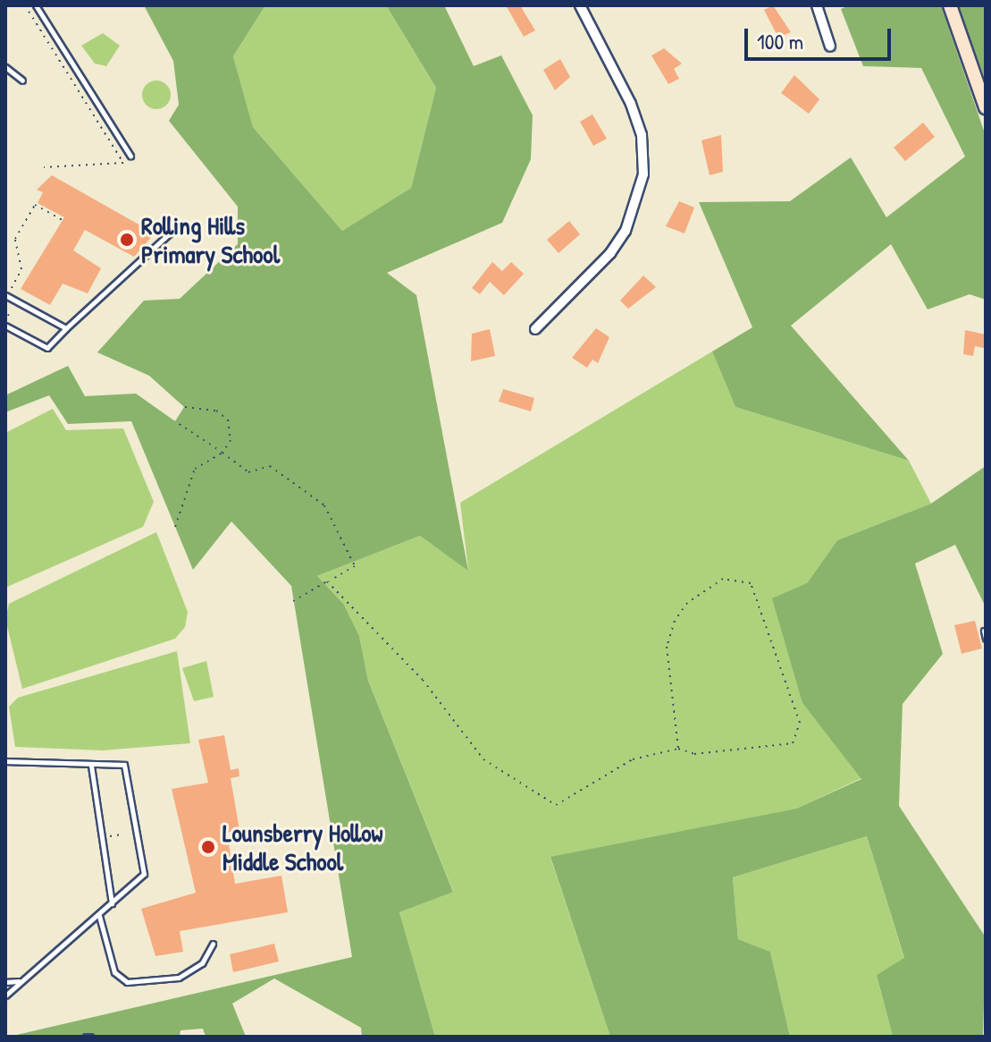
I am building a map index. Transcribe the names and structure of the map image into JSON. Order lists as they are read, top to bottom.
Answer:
{
  "places": ["Rolling Hills Primary School", "Lounsberry Hollow Middle School"],
  "scale_bar": "100 m"
}
